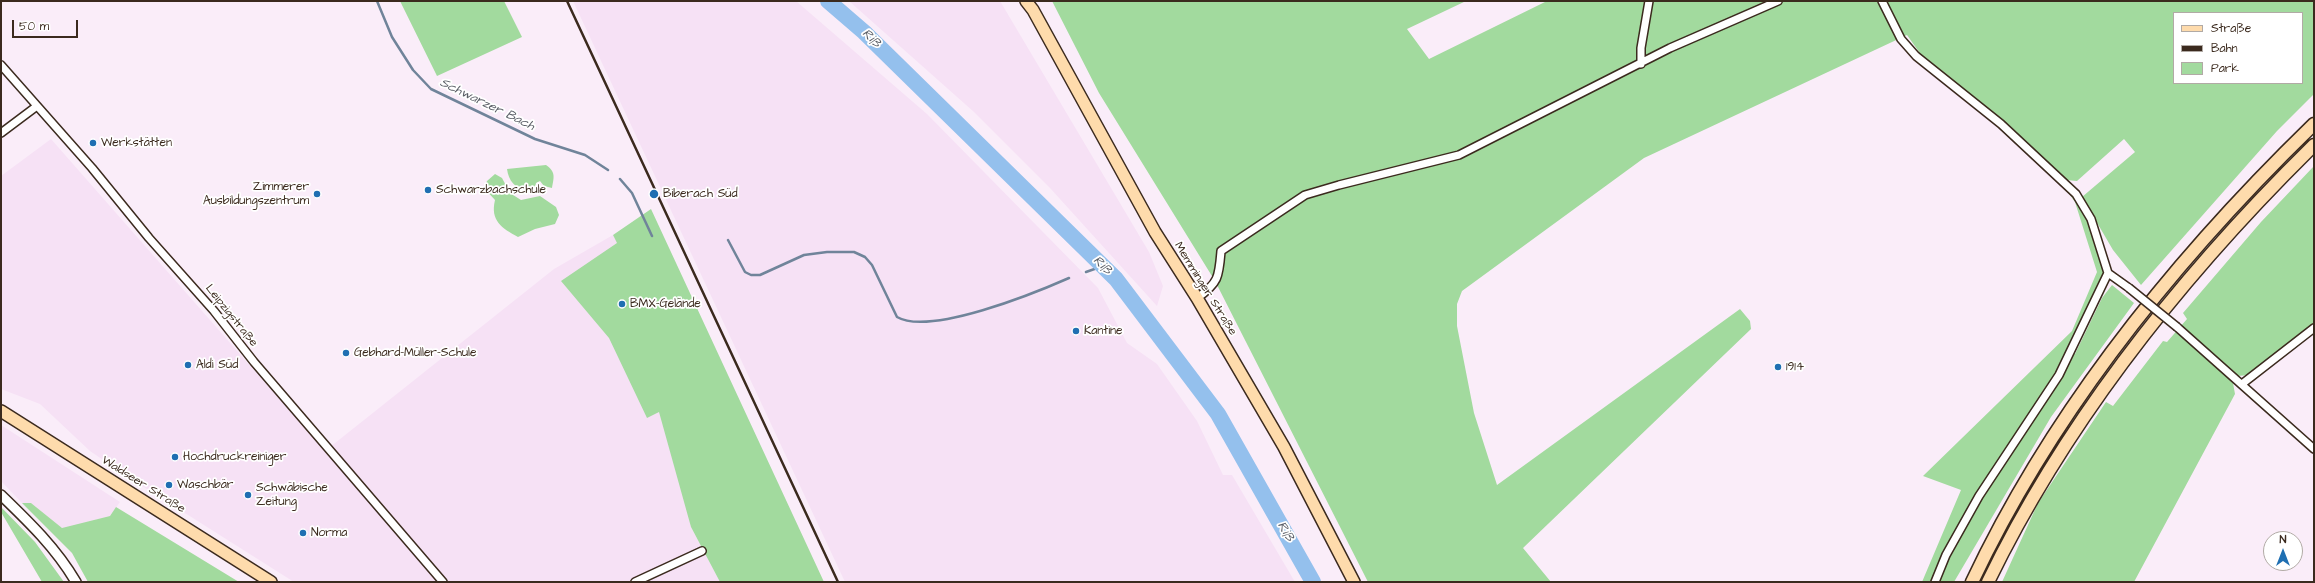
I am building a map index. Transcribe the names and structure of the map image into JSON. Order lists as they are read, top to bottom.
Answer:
{
  "streets": {
    "main road": ["Memminger Straße", "Waldseer Straße"],
    "street": ["Leipzigstraße"]
  },
  "water": ["Riß", "Schwarzer Bach"],
  "places": [
    "Werkstätten",
    "Schwarzbachschule",
    "Zimmerer Ausbildungszentrum",
    "Biberach Süd",
    "BMX-Gelände",
    "Kantine",
    "Gebhard-Müller-Schule",
    "Aldi Süd",
    "1914",
    "Hochdruckreiniger",
    "Waschbär",
    "Schwäbische Zeitung",
    "Norma"
  ],
  "legend": ["Straße", "Bahn", "Park"],
  "scale_bar": "50 m",
  "north": "top"
}
